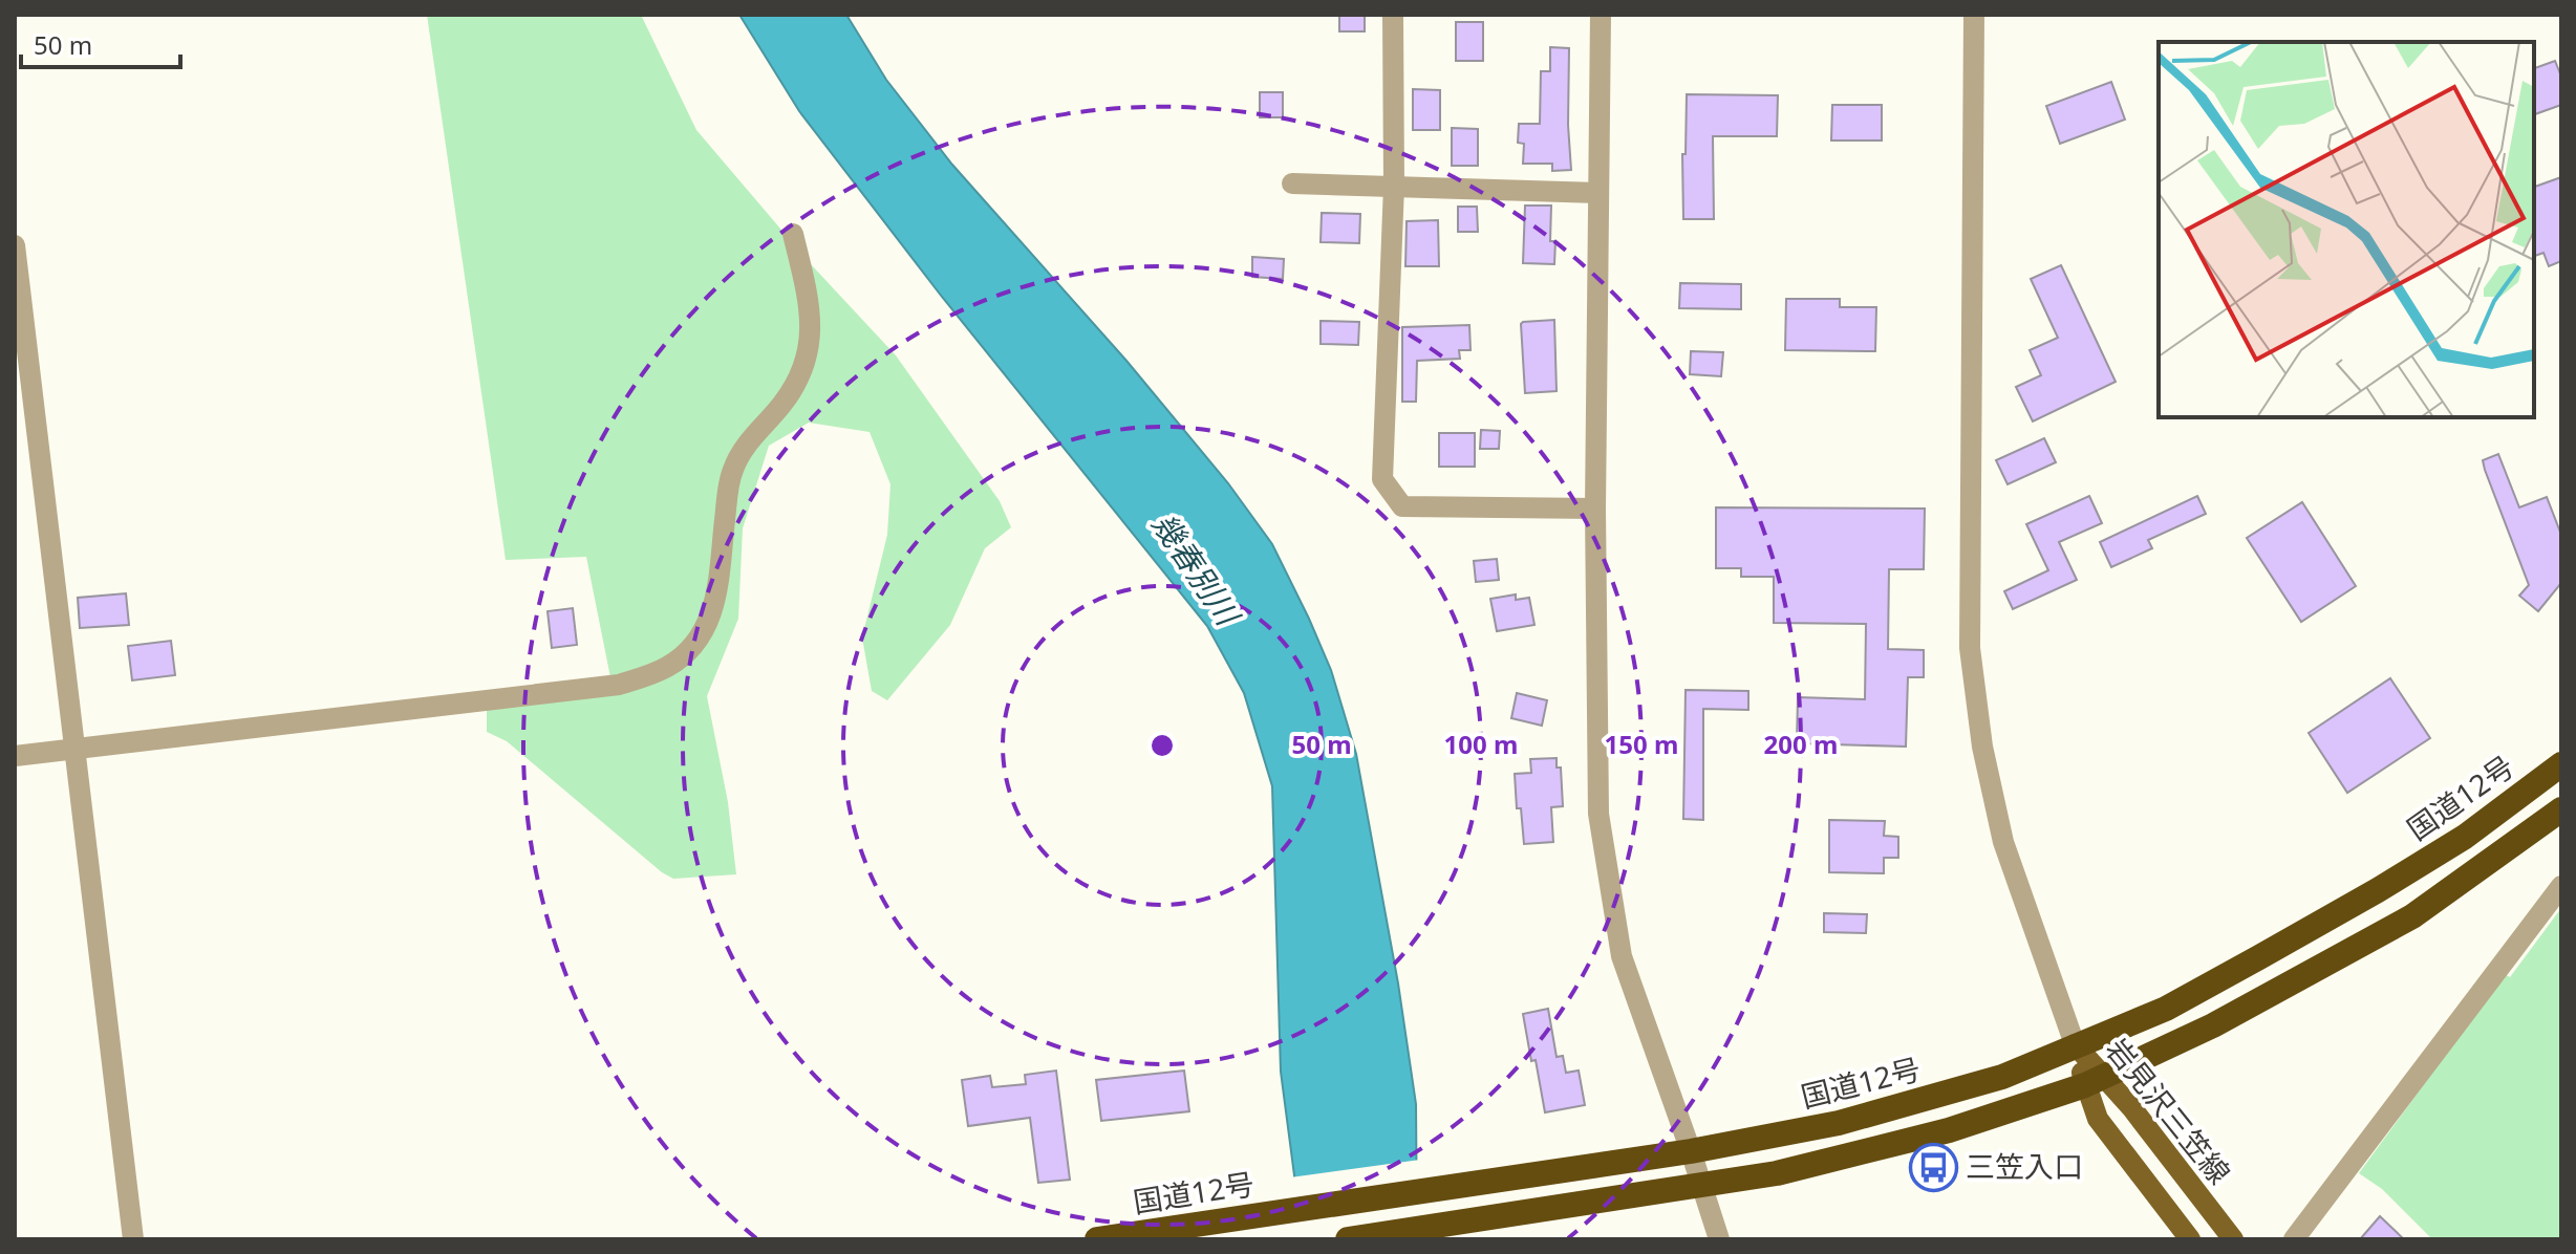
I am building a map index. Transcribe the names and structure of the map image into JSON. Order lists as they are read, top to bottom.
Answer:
{
  "streets": {
    "highway": ["国道12号"],
    "main road": ["岩見沢三笠線"]
  },
  "crossings": [
    ["国道12号", "岩見沢三笠線"]
  ],
  "water": ["幾春別川"],
  "places": {
    "bus stop": ["三笠入口"]
  },
  "scale_bar": "50 m",
  "rings": [
    "50 m",
    "100 m",
    "150 m",
    "200 m"
  ]
}
